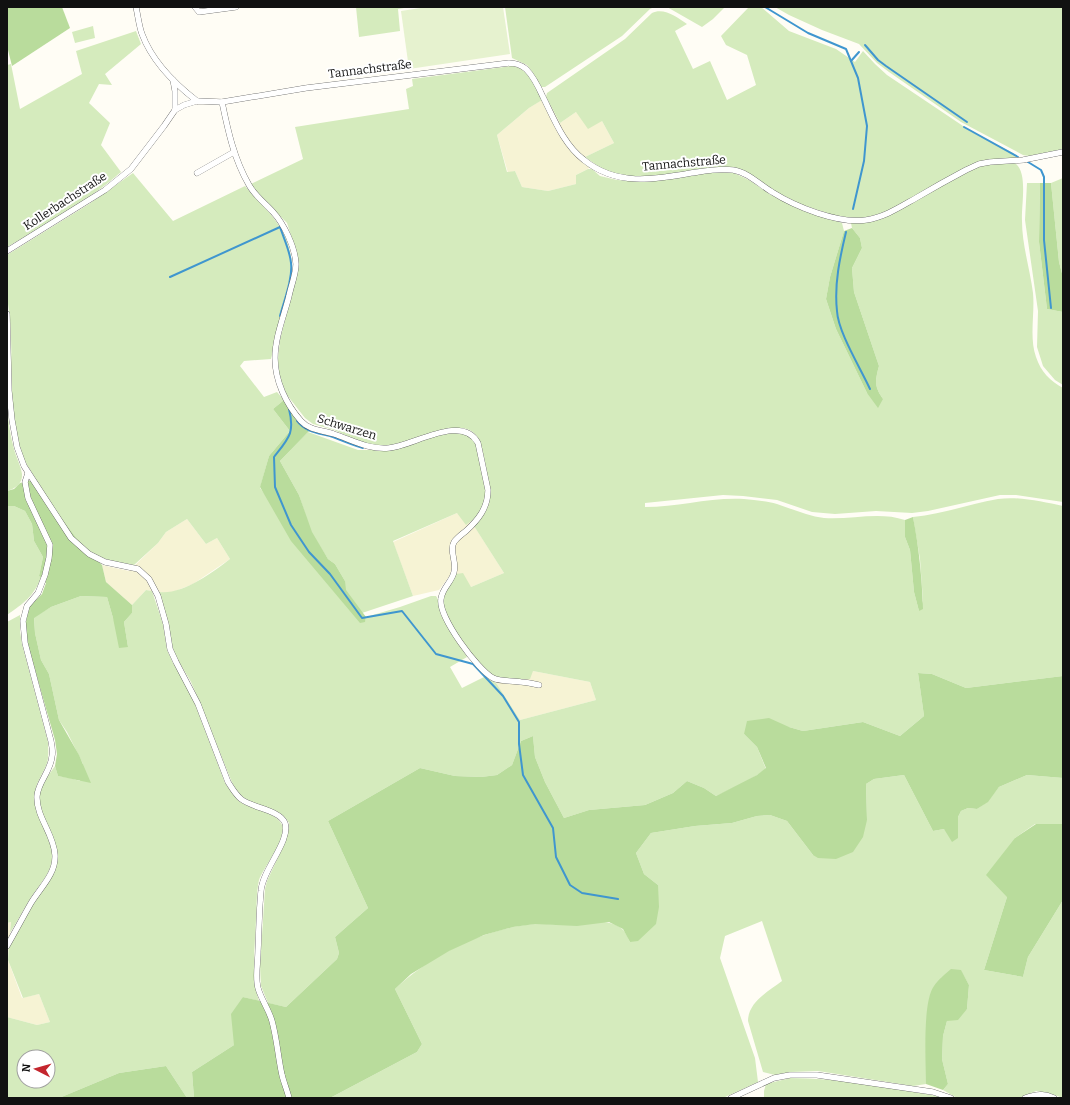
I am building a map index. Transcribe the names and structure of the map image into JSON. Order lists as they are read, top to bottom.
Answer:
{
  "streets": {
    "street": ["Tannachstraße", "Kollerbachstraße", "Schwarzen"]
  },
  "crossings": [
    ["Tannachstraße", "Kollerbachstraße"]
  ],
  "north": "left"
}
